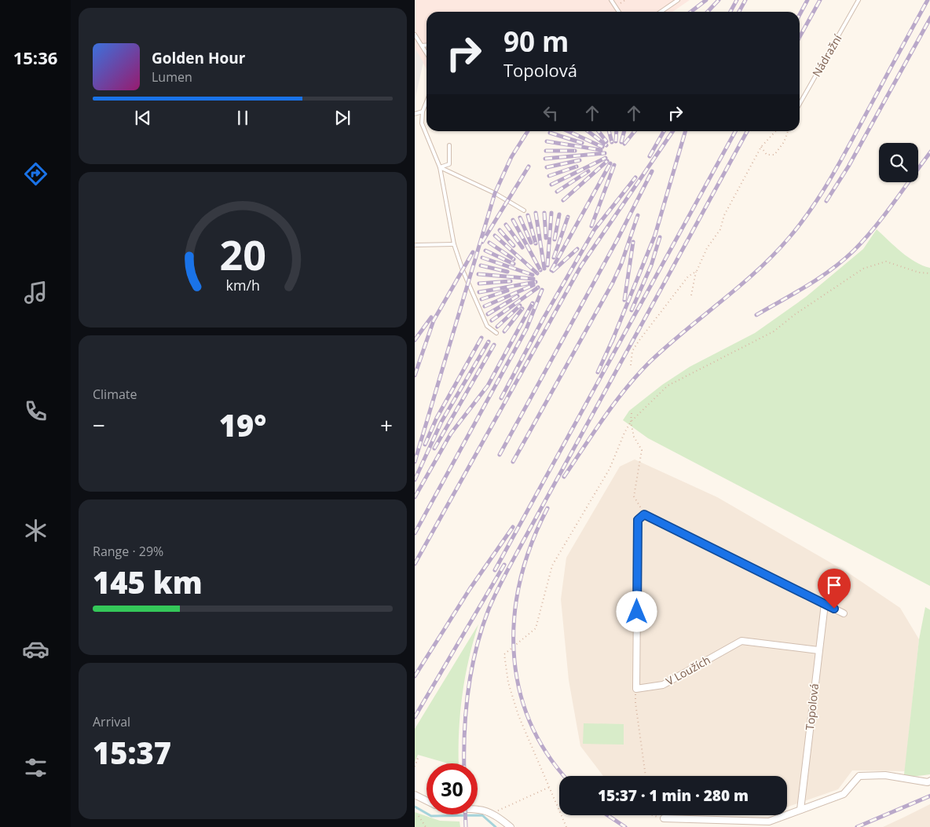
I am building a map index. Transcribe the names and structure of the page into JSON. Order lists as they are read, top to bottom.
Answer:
{
  "streets": {
    "street": ["V Loužích", "Topolová"],
    "lane": ["Nádražní"]
  },
  "crossings": [
    ["V Loužích", "Topolová"]
  ],
  "page": {
    "tabs": "15:36",
    "turn": ["90 m", "Topolová"],
    "song": ["Golden Hour", "Lumen"],
    "tile": [
      "Climate",
      ["Range · 29%", "145 km"],
      ["Arrival", "15:37"]
    ],
    "heat": ["−", "19°", "+"],
    "limit": "30",
    "trip": "15:37 · 1 min · 280 m",
    "gauge": ["20", "km/h"]
  }
}
